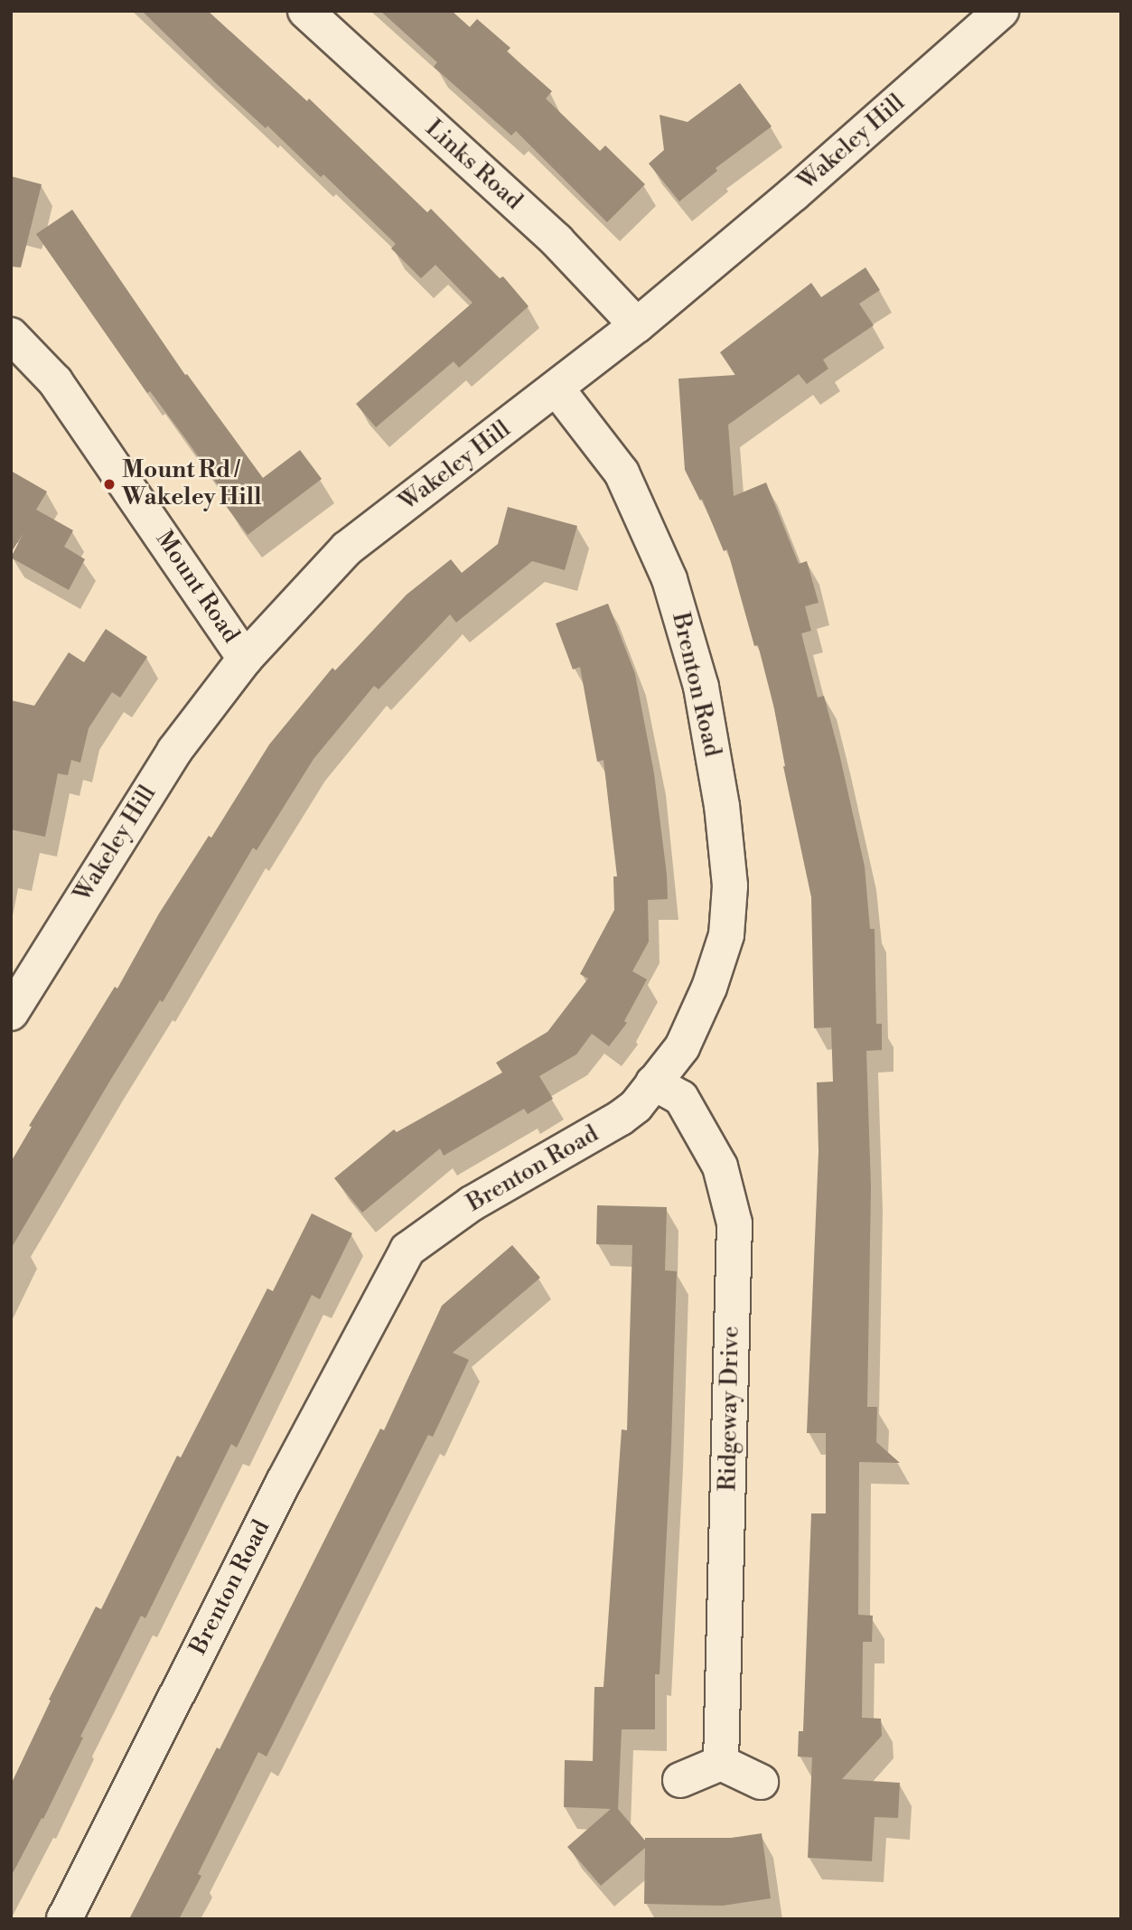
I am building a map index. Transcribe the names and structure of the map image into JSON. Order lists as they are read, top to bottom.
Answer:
{
  "streets": {
    "street": [
      "Wakeley Hill",
      "Links Road",
      "Mount Road",
      "Brenton Road",
      "Ridgeway Drive"
    ]
  },
  "crossings": [
    ["Wakeley Hill", "Links Road"],
    ["Wakeley Hill", "Mount Road"],
    ["Wakeley Hill", "Brenton Road"],
    ["Brenton Road", "Ridgeway Drive"]
  ],
  "places": ["Mount Rd / Wakeley Hill"]
}
